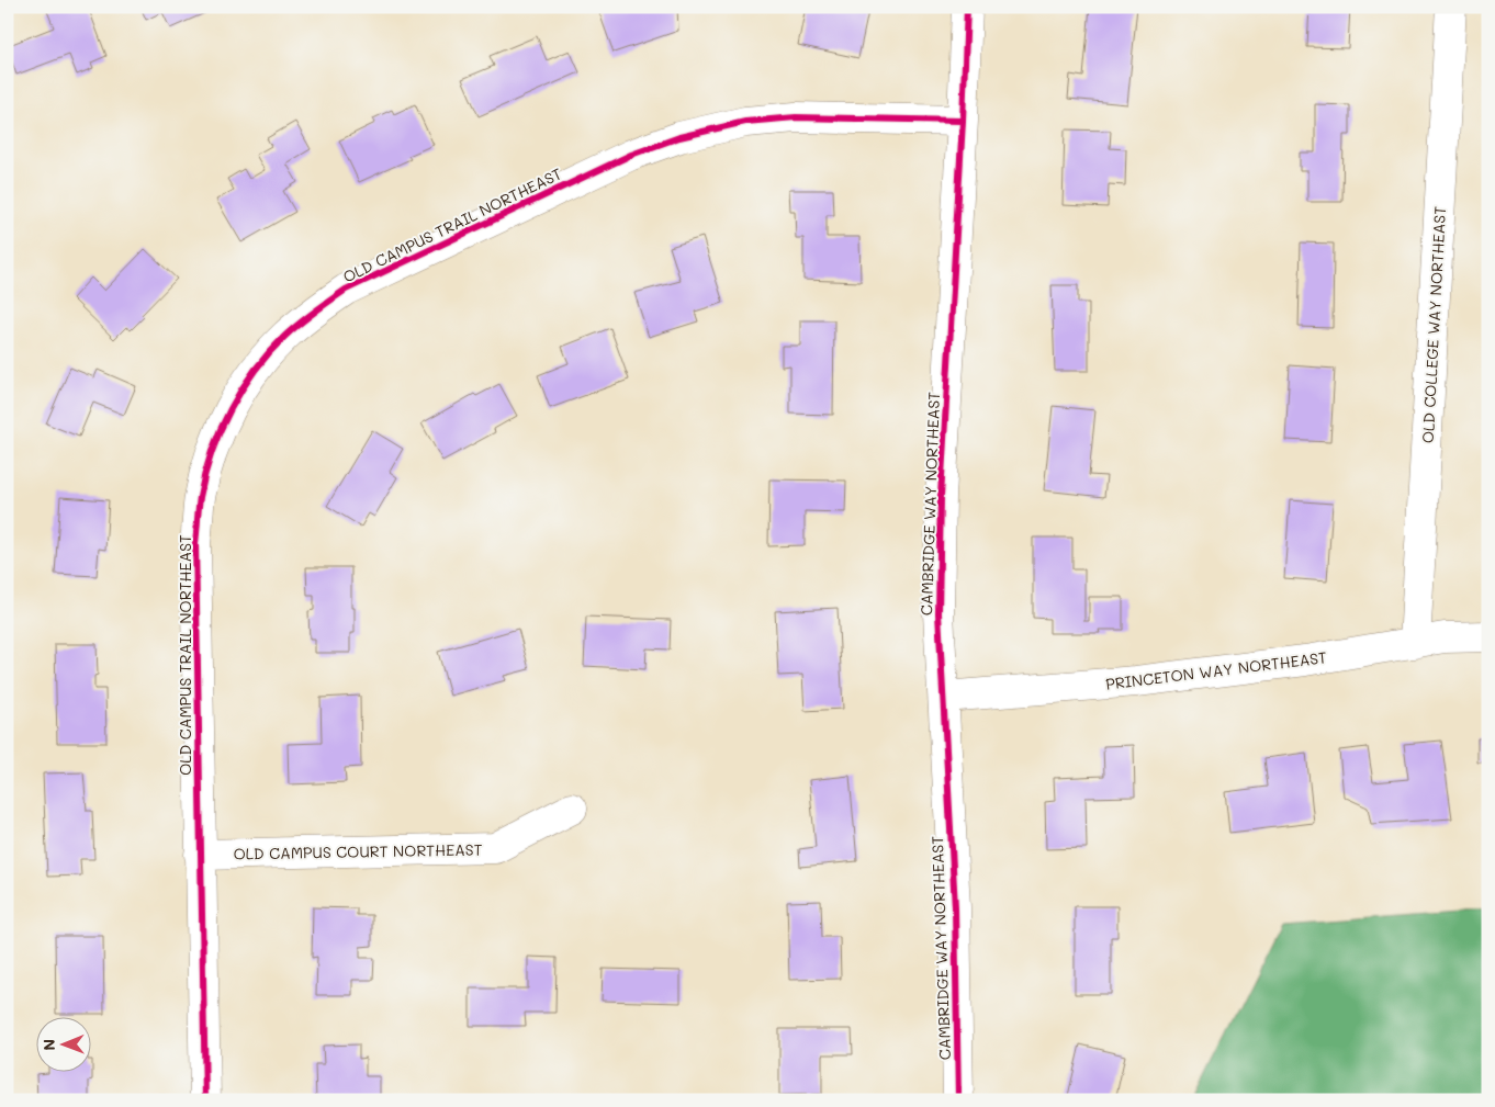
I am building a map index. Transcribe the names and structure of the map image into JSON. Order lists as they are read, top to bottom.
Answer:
{
  "streets": {
    "street": [
      "OLD CAMPUS TRAIL NORTHEAST",
      "OLD COLLEGE WAY NORTHEAST",
      "CAMBRIDGE WAY NORTHEAST",
      "PRINCETON WAY NORTHEAST",
      "OLD CAMPUS COURT NORTHEAST"
    ]
  },
  "crossings": [
    ["OLD CAMPUS TRAIL NORTHEAST", "CAMBRIDGE WAY NORTHEAST"],
    ["OLD CAMPUS TRAIL NORTHEAST", "OLD CAMPUS COURT NORTHEAST"],
    ["OLD COLLEGE WAY NORTHEAST", "PRINCETON WAY NORTHEAST"],
    ["CAMBRIDGE WAY NORTHEAST", "PRINCETON WAY NORTHEAST"]
  ],
  "north": "left"
}
